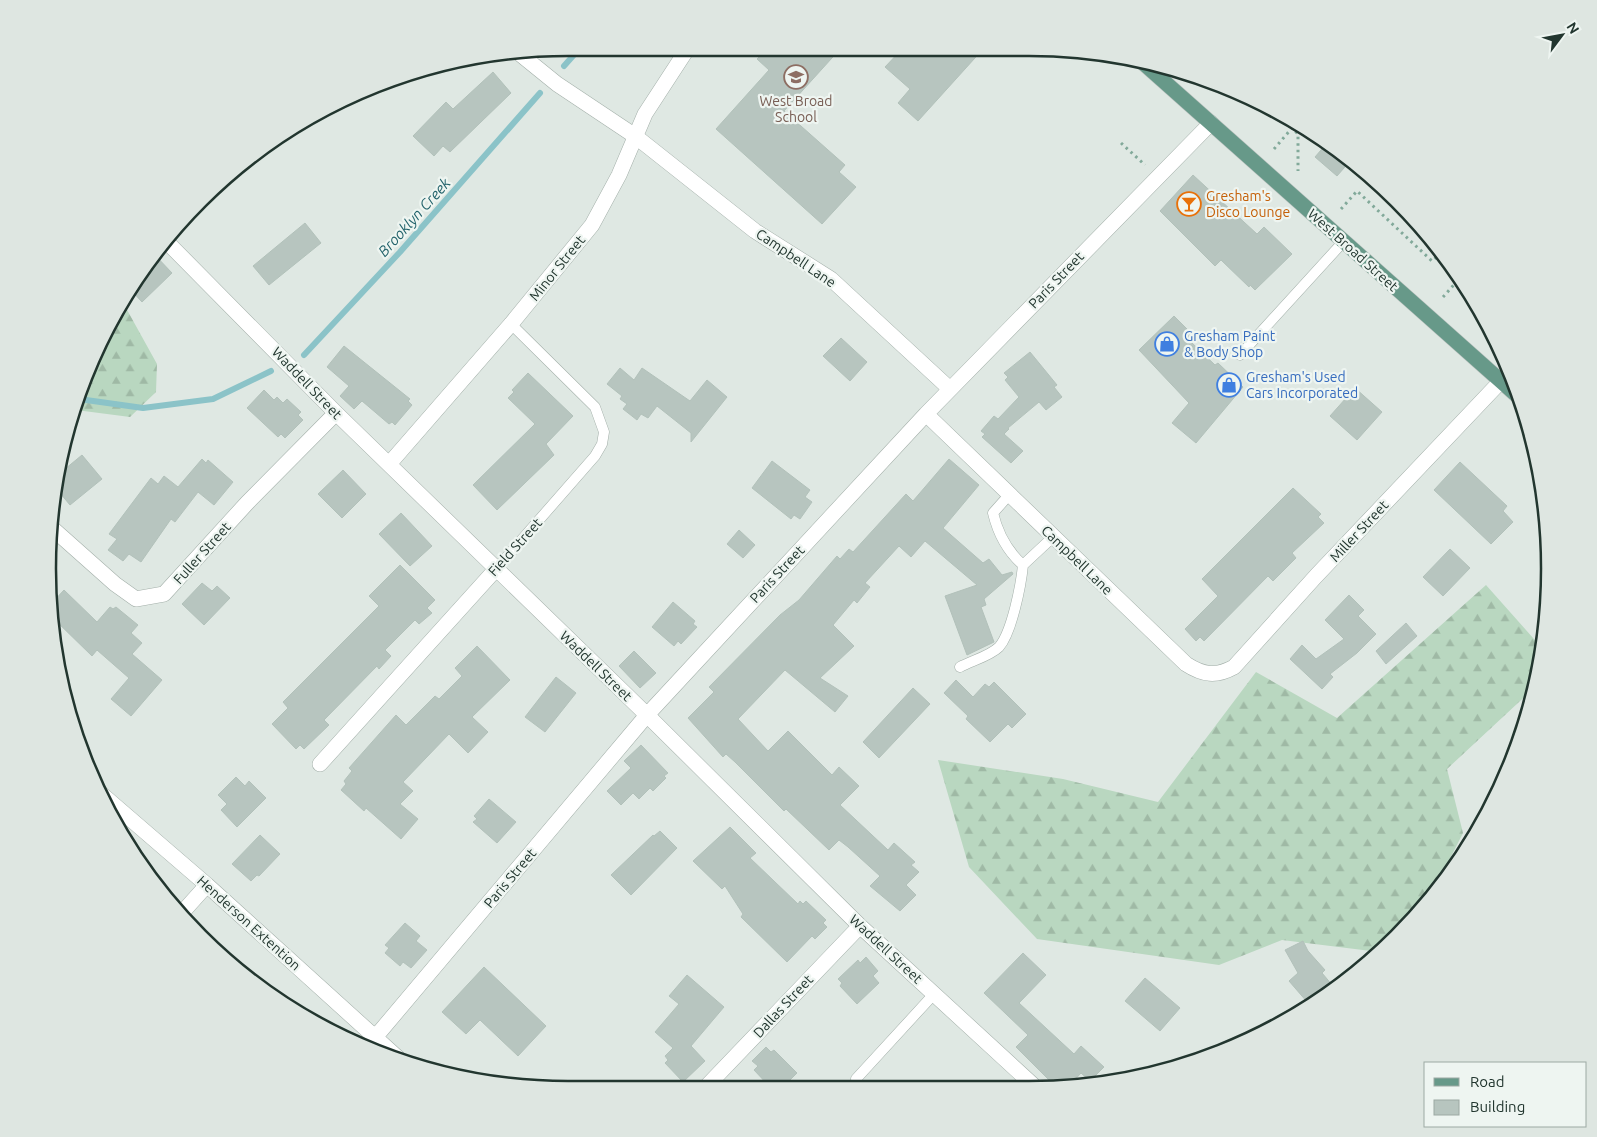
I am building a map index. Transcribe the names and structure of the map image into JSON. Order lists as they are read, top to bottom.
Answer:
{
  "streets": {
    "main road": ["West Broad Street"],
    "street": [
      "Campbell Lane",
      "Minor Street",
      "Paris Street",
      "Waddell Street",
      "Miller Street",
      "Field Street",
      "Fuller Street",
      "Henderson Extention",
      "Dallas Street"
    ]
  },
  "crossings": [
    ["West Broad Street", "Paris Street"],
    ["West Broad Street", "Miller Street"],
    ["Campbell Lane", "Minor Street"],
    ["Campbell Lane", "Paris Street"],
    ["Campbell Lane", "Miller Street"],
    ["Minor Street", "Waddell Street"],
    ["Minor Street", "Field Street"],
    ["Paris Street", "Waddell Street"],
    ["Waddell Street", "Field Street"],
    ["Waddell Street", "Fuller Street"],
    ["Waddell Street", "Dallas Street"]
  ],
  "water": ["Brooklyn Creek"],
  "places": {
    "school or university": ["West Broad School"],
    "bar": ["Gresham's Disco Lounge"],
    "shop": ["Gresham Paint & Body Shop", "Gresham's Used Cars Incorporated"]
  },
  "legend": ["Road", "Building"],
  "north": "top right"
}
